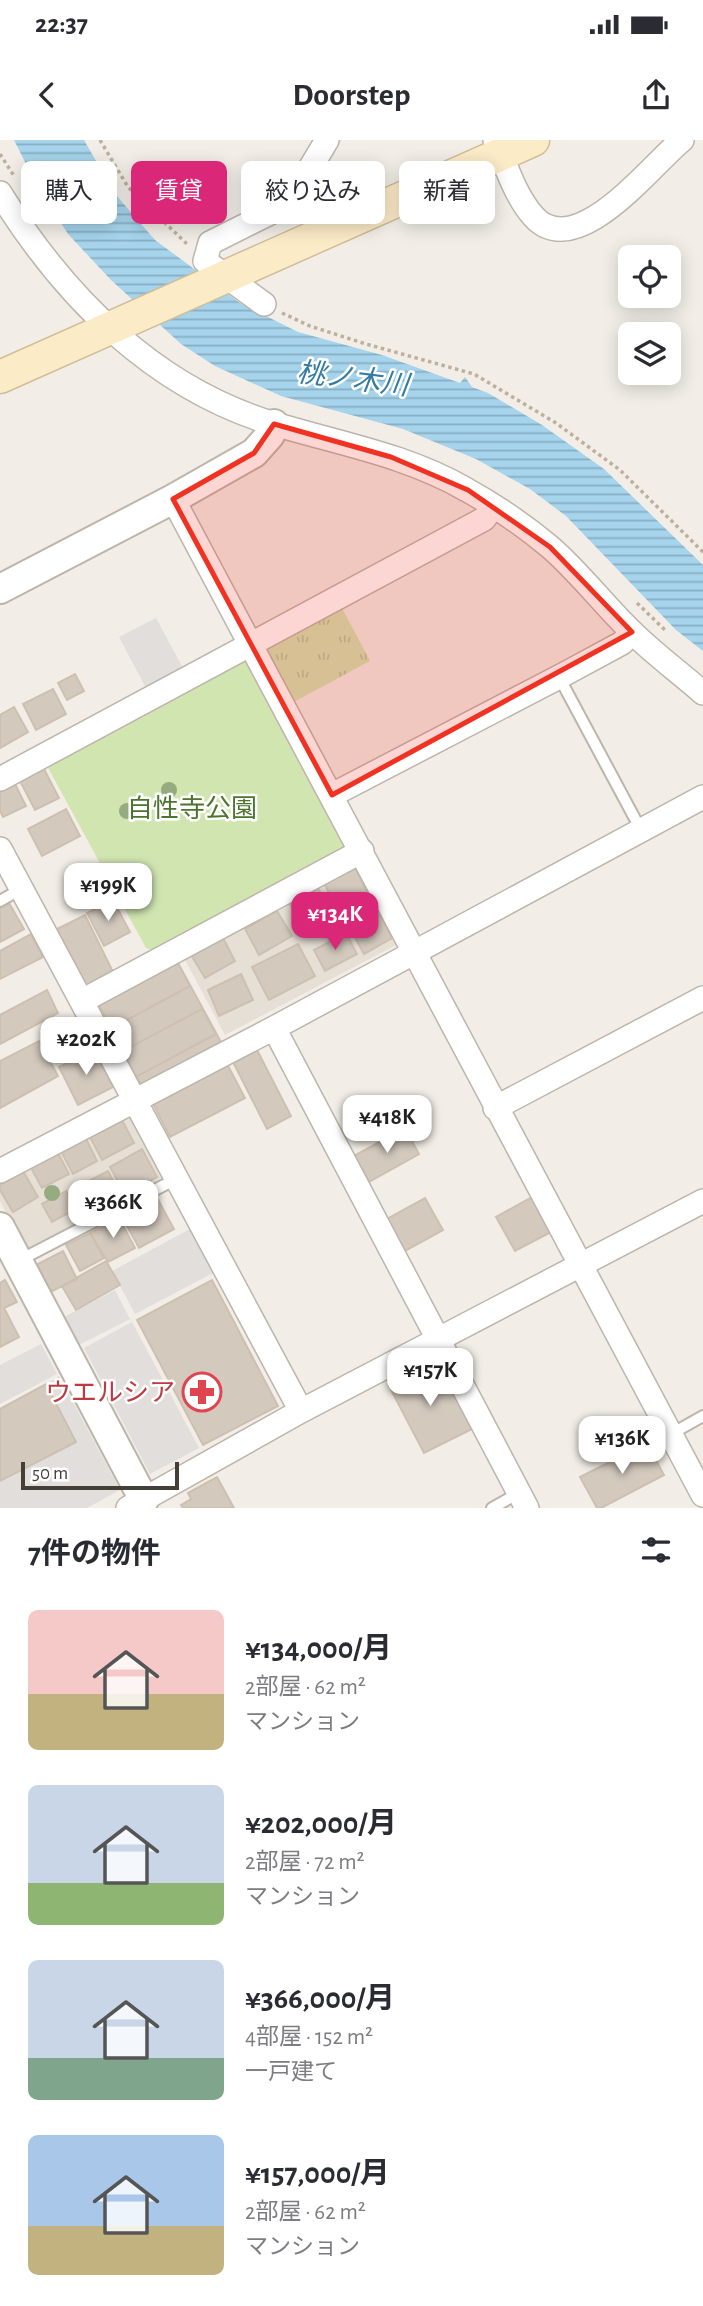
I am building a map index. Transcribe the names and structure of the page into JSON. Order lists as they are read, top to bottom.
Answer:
{
  "water": ["桃ノ木川"],
  "parks": ["自性寺公園"],
  "places": {
    "pharmacy": ["ウエルシア"]
  },
  "scale_bar": "50 m",
  "page": {
    "status": "22:37",
    "header": "Doorstep",
    "chip": [
      "購入",
      "賃貸",
      "絞り込み",
      "新着"
    ],
    "price": [
      "¥199K",
      "¥134K",
      "¥202K",
      "¥418K",
      "¥366K",
      "¥157K",
      "¥136K"
    ],
    "scale": "50 m",
    "heading": "7件の物件",
    "list": [
      {
        "name": "¥134,000/月",
        "note": "2部屋 · 62 m² · マンション"
      },
      {
        "name": "¥202,000/月",
        "note": "2部屋 · 72 m² · マンション"
      },
      {
        "name": "¥366,000/月",
        "note": "4部屋 · 152 m² · 一戸建て"
      },
      {
        "name": "¥157,000/月",
        "note": "2部屋 · 62 m² · マンション"
      }
    ]
  }
}
